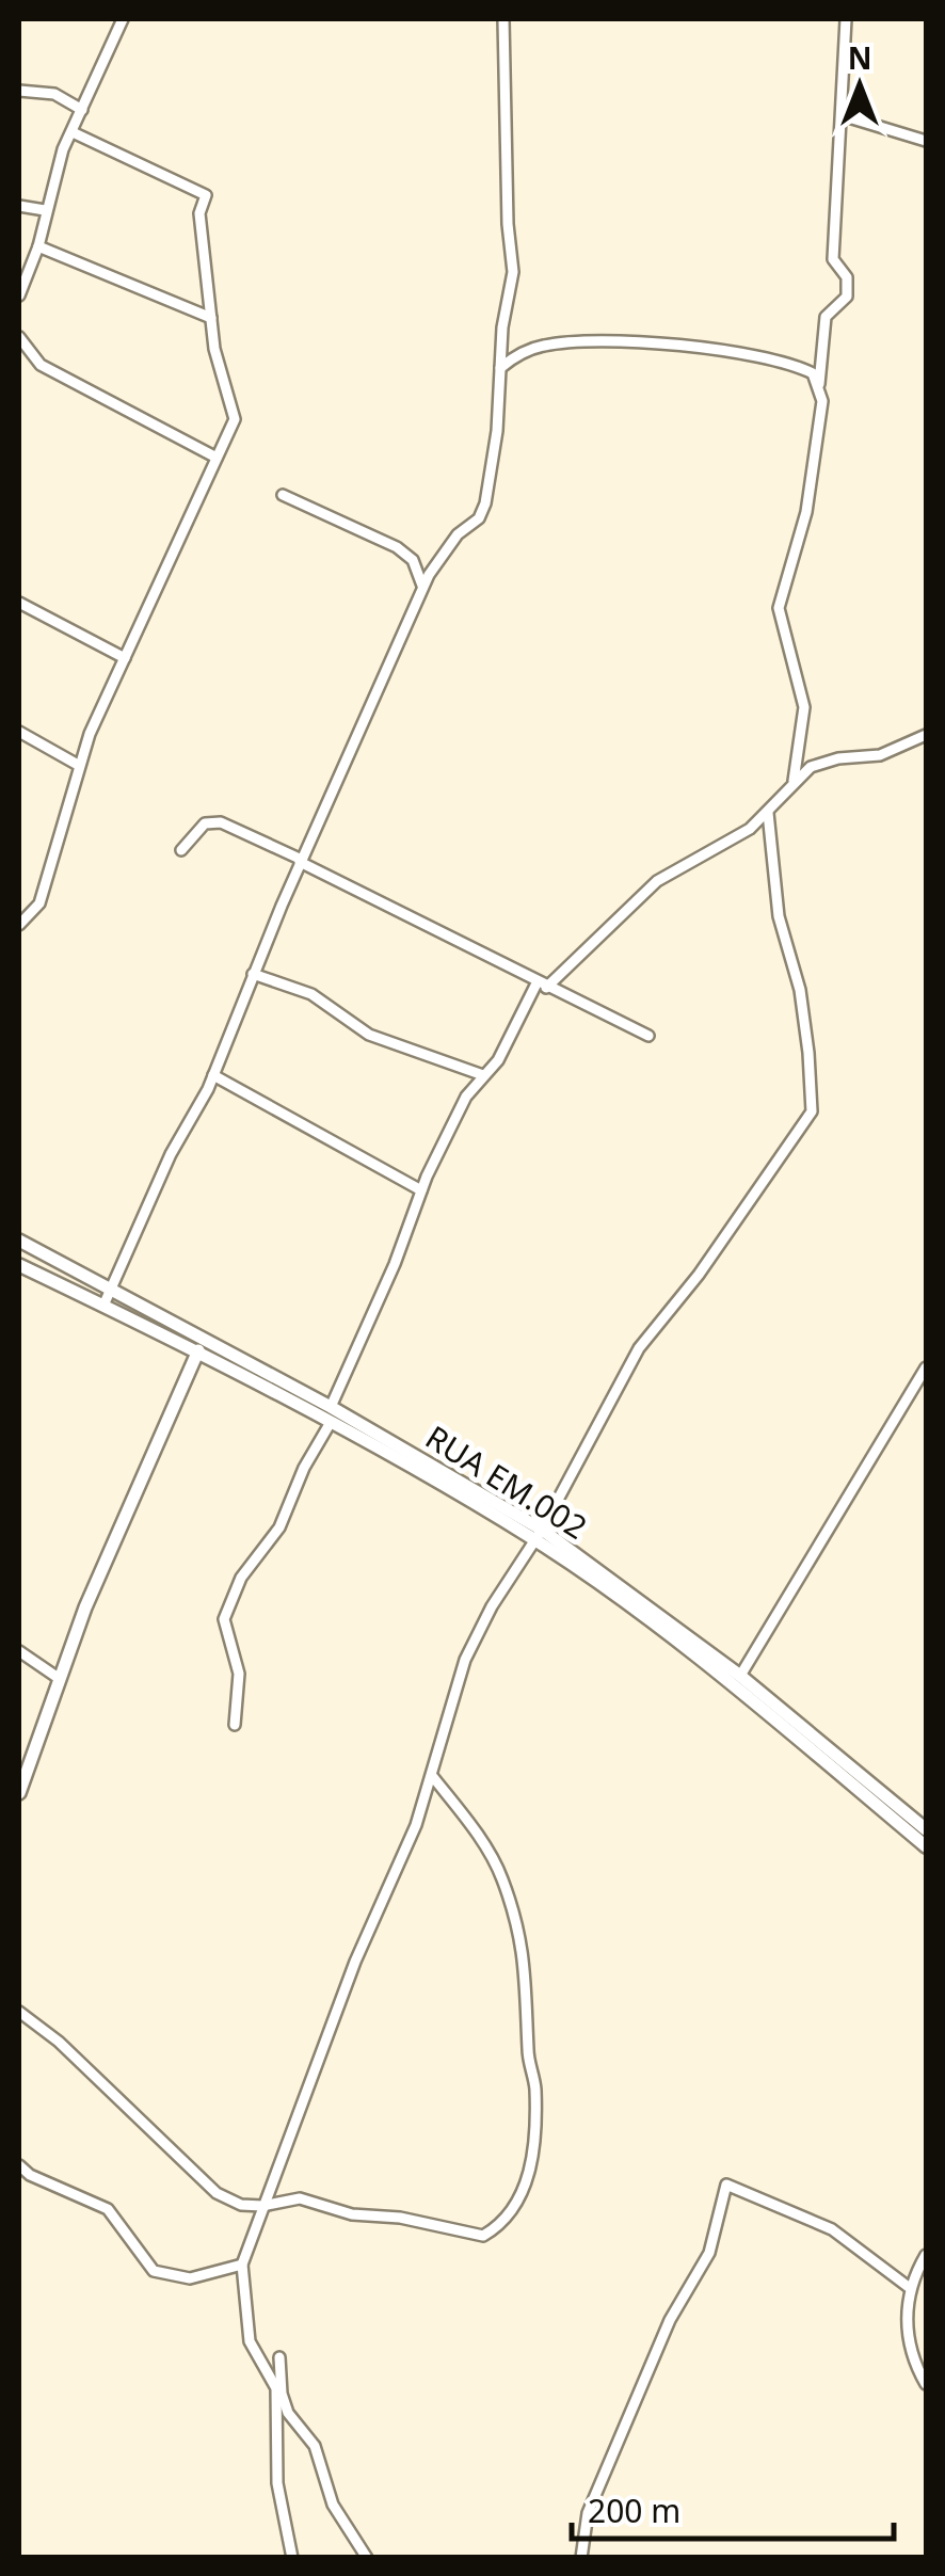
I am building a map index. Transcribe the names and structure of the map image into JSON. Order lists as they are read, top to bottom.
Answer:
{
  "streets": {
    "street": ["RUA EM.002"]
  },
  "scale_bar": "200 m",
  "north": "top"
}
